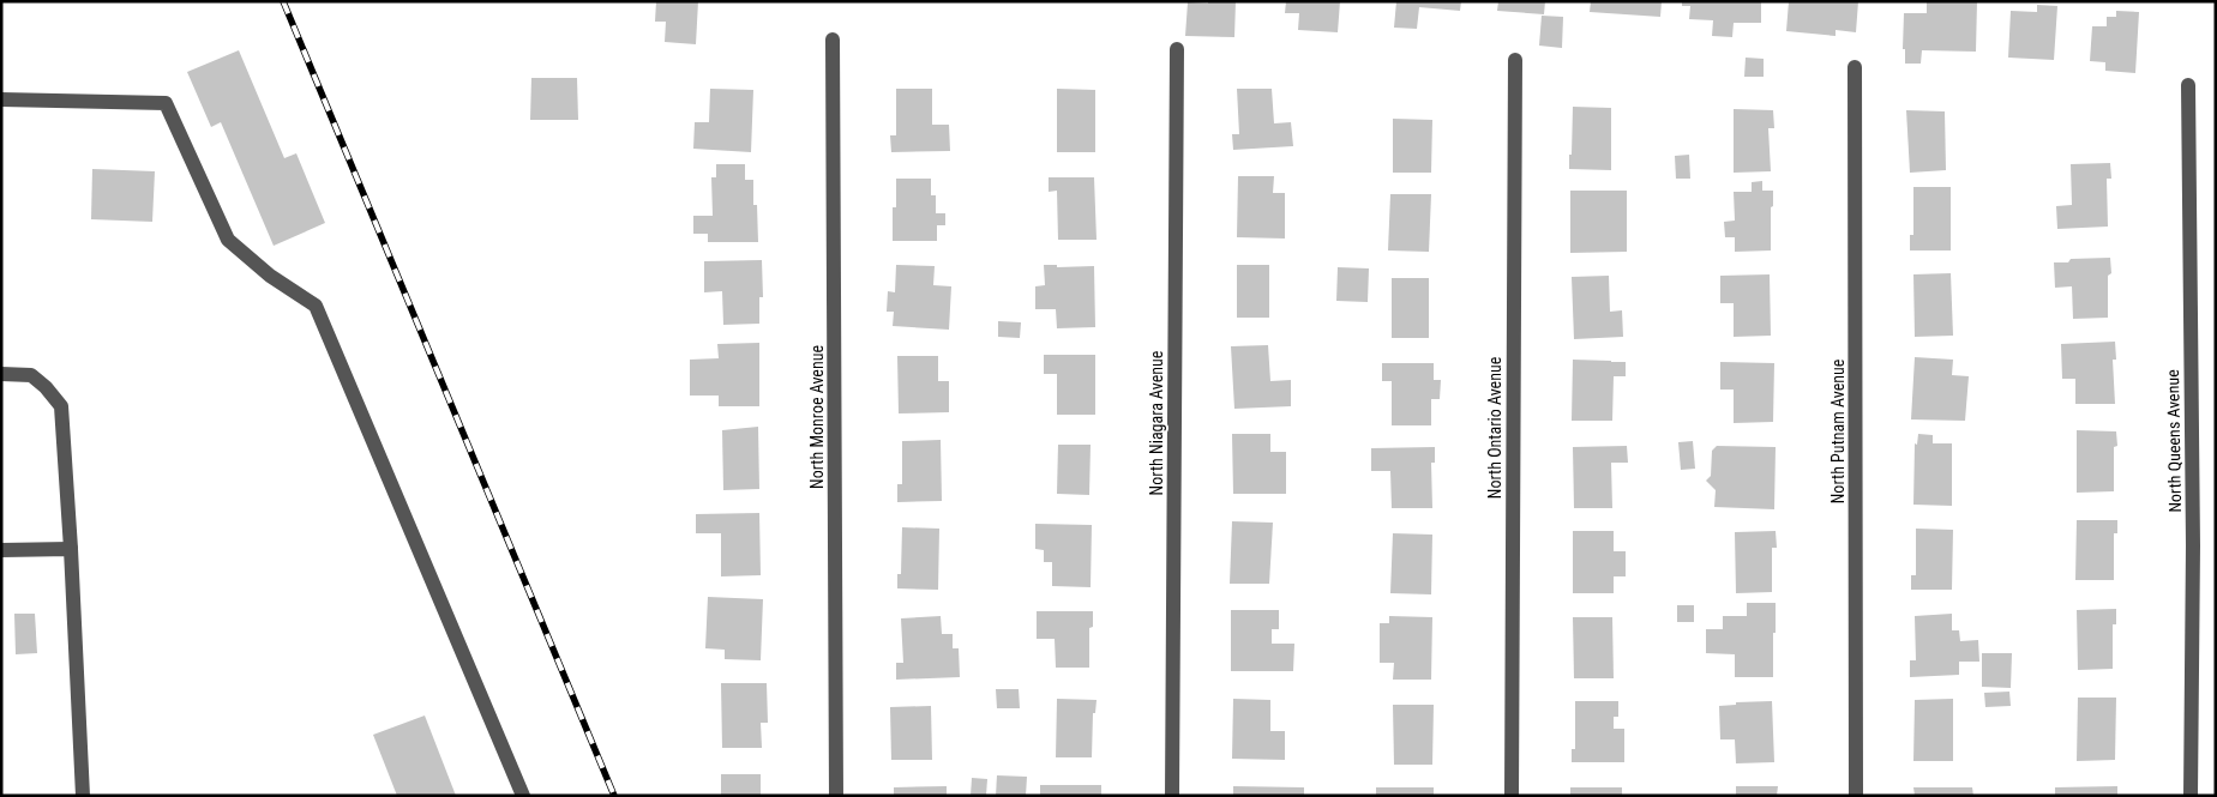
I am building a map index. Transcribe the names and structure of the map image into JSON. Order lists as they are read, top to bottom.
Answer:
{
  "streets": {
    "street": [
      "North Monroe Avenue",
      "North Niagara Avenue",
      "North Ontario Avenue",
      "North Putnam Avenue",
      "North Queens Avenue"
    ]
  }
}
